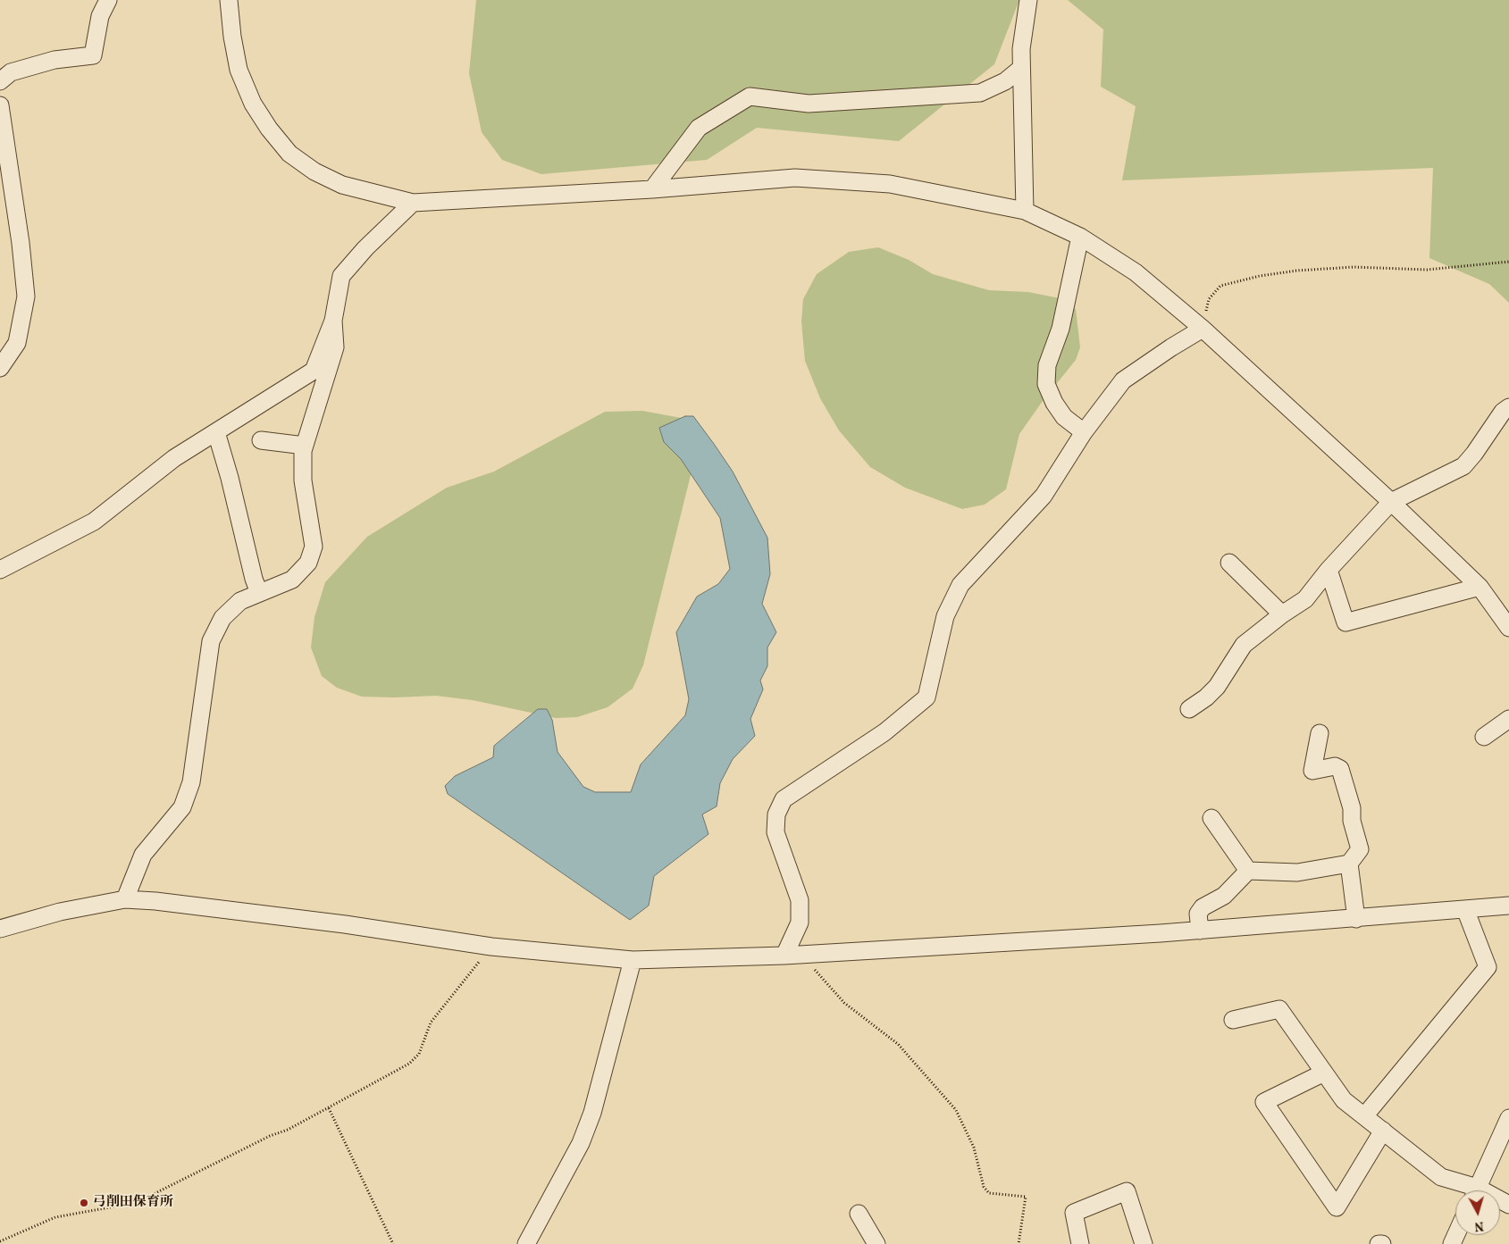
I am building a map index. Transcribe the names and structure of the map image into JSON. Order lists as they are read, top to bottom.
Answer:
{
  "places": ["弓削田保育所"],
  "north": "bottom"
}
